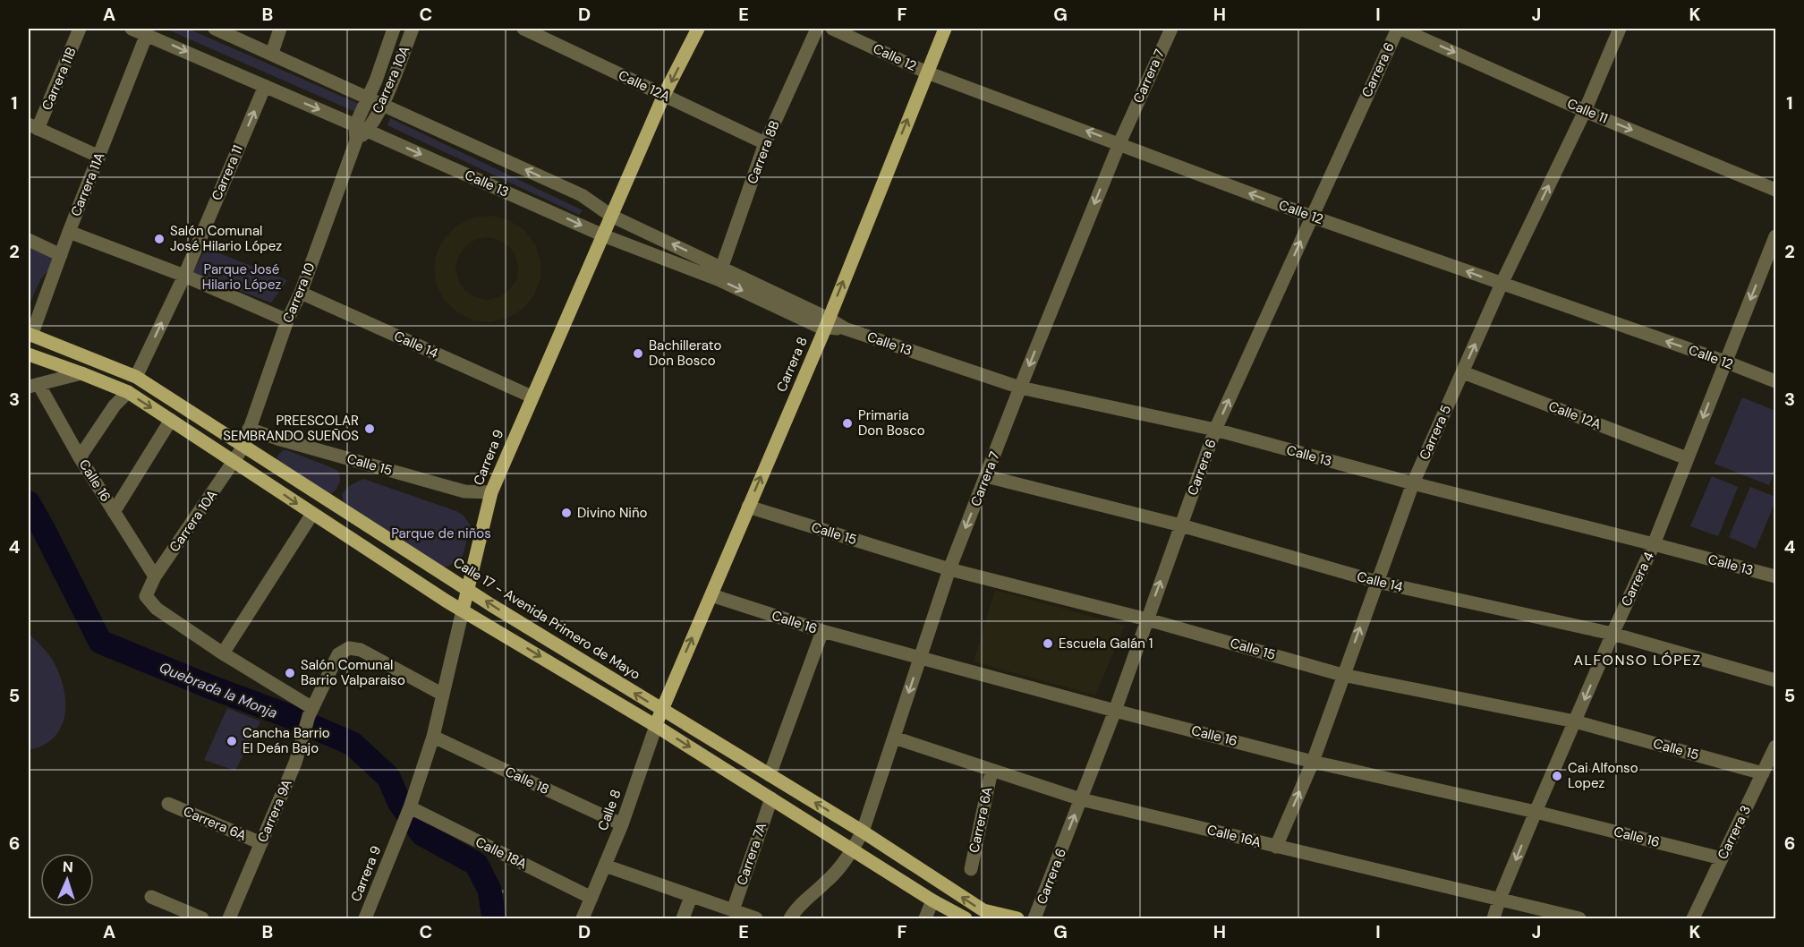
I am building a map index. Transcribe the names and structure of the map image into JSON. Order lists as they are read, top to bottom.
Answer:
{
  "streets": {
    "main road": [
      "Carrera 8",
      "Carrera 9",
      "Calle 17 - Avenida Primero de Mayo",
      "Calle 8"
    ],
    "street": [
      "Calle 12",
      "Carrera 6",
      "Carrera 7",
      "Carrera 11B",
      "Carrera 10A",
      "Calle 12A",
      "Calle 11",
      "Carrera 8B",
      "Carrera 11",
      "Calle 13",
      "Carrera 11A",
      "Carrera 10",
      "Calle 14",
      "Carrera 5",
      "Calle 15",
      "Calle 16",
      "Carrera 4",
      "Calle 18",
      "Carrera 9A",
      "Carrera 6A",
      "Carrera 3",
      "Calle 16A",
      "Calle 18A",
      "Carrera 7A"
    ]
  },
  "crossings": [
    ["Calle 12", "Carrera 6"],
    ["Calle 12", "Carrera 7"],
    ["Calle 12", "Carrera 8"],
    ["Calle 12", "Carrera 5"],
    ["Calle 12", "Carrera 4"],
    ["Carrera 6", "Calle 11"],
    ["Carrera 6", "Calle 13"],
    ["Carrera 6", "Calle 14"],
    ["Carrera 6", "Calle 15"],
    ["Carrera 6", "Calle 16"],
    ["Carrera 6", "Calle 16A"],
    ["Carrera 7", "Calle 13"],
    ["Carrera 7", "Calle 14"],
    ["Carrera 7", "Calle 15"],
    ["Carrera 7", "Calle 16"],
    ["Carrera 7", "Calle 17 - Avenida Primero de Mayo"],
    ["Carrera 7", "Calle 16A"],
    ["Carrera 10A", "Calle 13"],
    ["Carrera 10A", "Carrera 10"],
    ["Carrera 10A", "Calle 16"],
    ["Carrera 10A", "Calle 17 - Avenida Primero de Mayo"],
    ["Calle 12A", "Carrera 8B"],
    ["Calle 12A", "Carrera 5"],
    ["Calle 12A", "Carrera 9"],
    ["Calle 12A", "Carrera 4"],
    ["Calle 11", "Carrera 5"],
    ["Carrera 8B", "Calle 13"],
    ["Carrera 11", "Calle 13"],
    ["Carrera 11", "Calle 17 - Avenida Primero de Mayo"],
    ["Calle 13", "Carrera 11A"],
    ["Calle 13", "Carrera 10"],
    ["Calle 13", "Carrera 8"],
    ["Calle 13", "Carrera 5"],
    ["Calle 13", "Carrera 9"],
    ["Calle 13", "Carrera 4"],
    ["Carrera 11A", "Calle 17 - Avenida Primero de Mayo"],
    ["Carrera 10", "Calle 14"],
    ["Carrera 10", "Calle 15"],
    ["Carrera 10", "Calle 17 - Avenida Primero de Mayo"],
    ["Calle 14", "Carrera 5"],
    ["Calle 14", "Carrera 9"],
    ["Calle 14", "Carrera 4"],
    ["Carrera 8", "Calle 15"],
    ["Carrera 8", "Calle 16"],
    ["Carrera 8", "Calle 17 - Avenida Primero de Mayo"],
    ["Carrera 8", "Calle 8"],
    ["Carrera 5", "Calle 15"],
    ["Carrera 5", "Calle 16"],
    ["Carrera 5", "Calle 16A"],
    ["Carrera 9", "Calle 15"],
    ["Carrera 9", "Calle 17 - Avenida Primero de Mayo"],
    ["Carrera 9", "Calle 18"],
    ["Carrera 9", "Carrera 9A"],
    ["Carrera 9", "Calle 18A"],
    ["Calle 15", "Carrera 4"],
    ["Calle 15", "Carrera 3"],
    ["Calle 16", "Carrera 4"],
    ["Calle 16", "Carrera 3"],
    ["Carrera 4", "Calle 16A"],
    ["Calle 17 - Avenida Primero de Mayo", "Calle 8"],
    ["Calle 18", "Calle 8"],
    ["Calle 8", "Calle 18A"],
    ["Carrera 9A", "Carrera 6A"],
    ["Carrera 6A", "Calle 16A"]
  ],
  "one_way": [
    "Calle 12",
    "Carrera 6",
    "Carrera 7",
    "Calle 11",
    "Carrera 11",
    "Carrera 8",
    "Carrera 5",
    "Carrera 4"
  ],
  "districts": ["ALFONSO LÓPEZ"],
  "water": ["Quebrada la Monja"],
  "parks": ["Parque José Hilario López", "Parque de niños"],
  "places": [
    "Salón Comunal José Hilario López",
    "Bachillerato Don Bosco",
    "Primaria Don Bosco",
    "PREESCOLAR SEMBRANDO SUEÑOS",
    "Divino Niño",
    "Escuela Galán 1",
    "Salón Comunal Barrio Valparaiso",
    "Cancha Barrio El Deán Bajo",
    "Cai Alfonso Lopez"
  ],
  "north": "top",
  "grid": {
    "columns": [
      "A",
      "B",
      "C",
      "D",
      "E",
      "F",
      "G",
      "H",
      "I",
      "J",
      "K"
    ],
    "rows": [
      "1",
      "2",
      "3",
      "4",
      "5",
      "6"
    ]
  }
}
